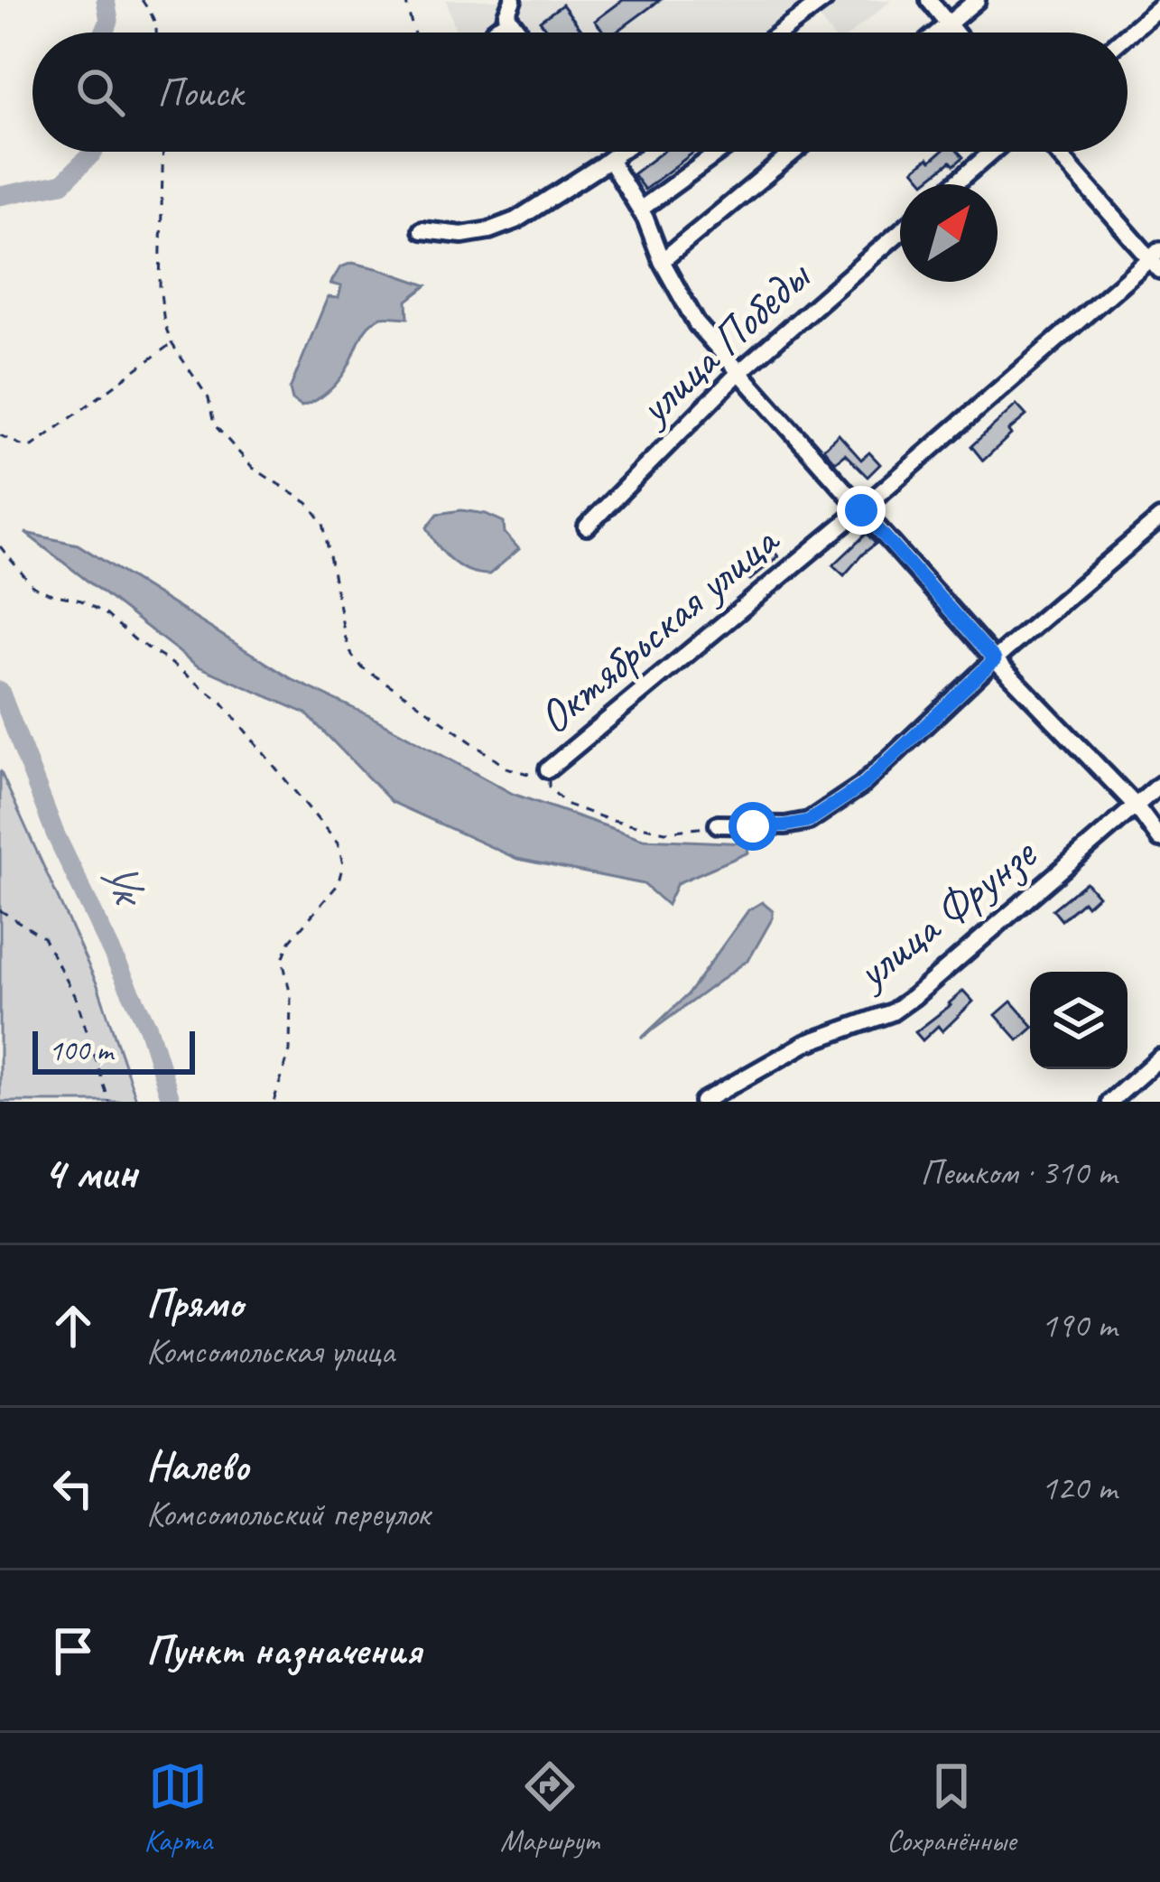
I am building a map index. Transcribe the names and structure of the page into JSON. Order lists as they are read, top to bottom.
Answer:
{
  "streets": {
    "street": ["улица Победы", "Октябрьская улица", "улица Фрунзе"]
  },
  "water": ["Ук"],
  "scale_bar": "100 m",
  "north": "top right",
  "page": {
    "search": "Поиск",
    "scale": "100 m",
    "heading": ["4 мин", "Пешком · 310 m"],
    "list": [
      ["Прямо", "Комсомольская улица", "190 m"],
      ["Налево", "Комсомольский переулок", "120 m"],
      "Пункт назначения"
    ],
    "nav": ["Карта", "Маршрут", "Сохранённые"]
  }
}
